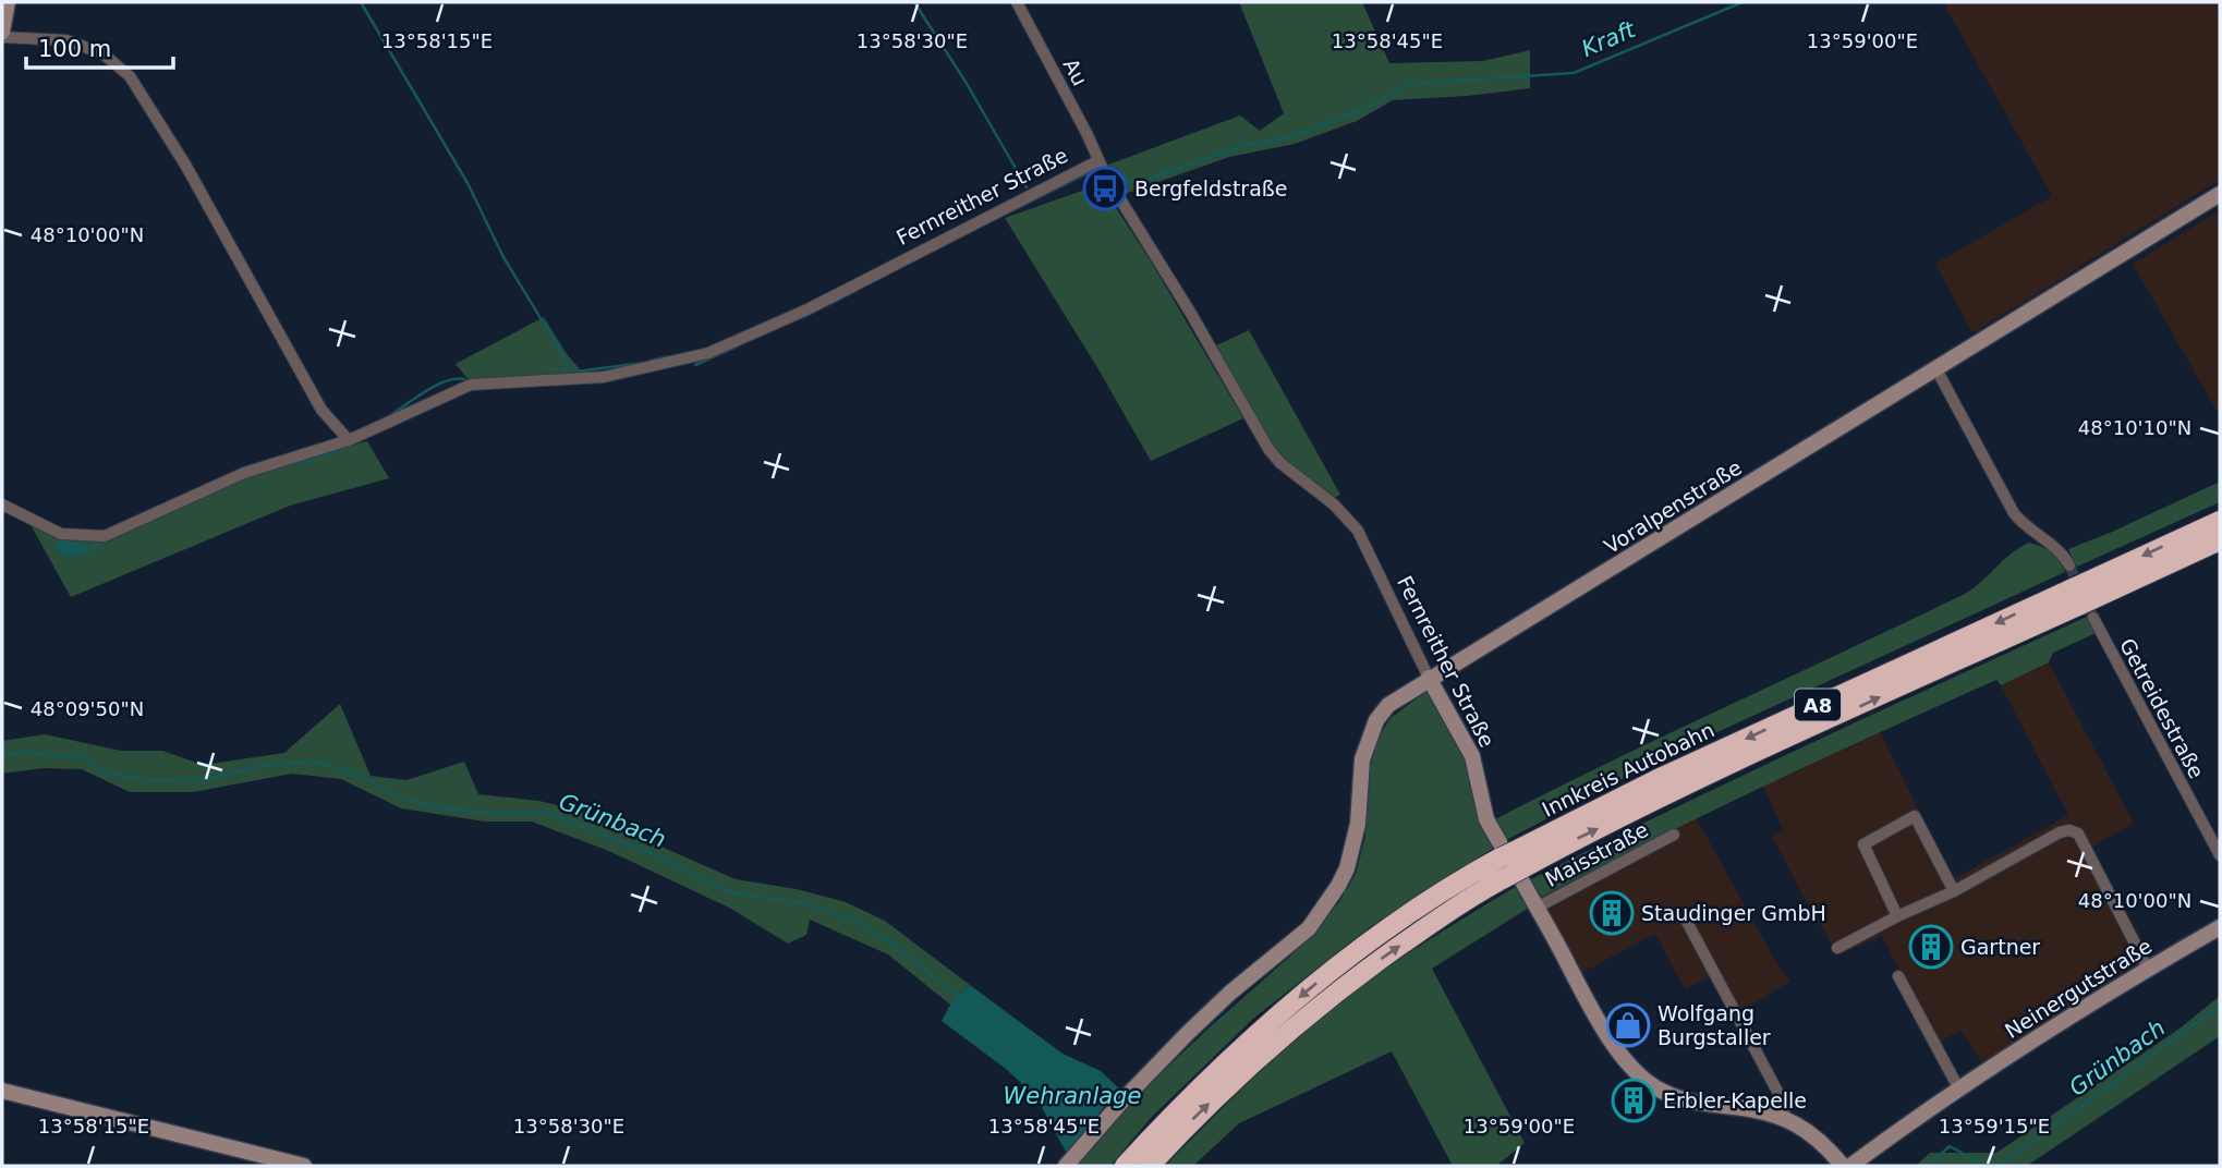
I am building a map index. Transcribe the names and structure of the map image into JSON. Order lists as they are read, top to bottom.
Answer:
{
  "streets": {
    "highway": ["A8", "Innkreis Autobahn"],
    "street": [
      "Au",
      "Fernreither Straße",
      "Voralpenstraße",
      "Getreidestraße",
      "Maisstraße",
      "Neinergutstraße"
    ]
  },
  "crossings": [
    ["Au", "Fernreither Straße"],
    ["Fernreither Straße", "Voralpenstraße"],
    ["Fernreither Straße", "Innkreis Autobahn"],
    ["Fernreither Straße", "Maisstraße"],
    ["Getreidestraße", "Innkreis Autobahn"]
  ],
  "water": ["Kraft", "Grünbach", "Wehranlage"],
  "places": {
    "bus stop": ["Bergfeldstraße"],
    "building": ["Staudinger GmbH", "Gartner", "Erbler-Kapelle"],
    "shop": ["Wolfgang Burgstaller"]
  },
  "scale_bar": "100 m",
  "coordinates": [
    "13°58'15\"E",
    "13°58'30\"E",
    "13°58'45\"E",
    "13°59'00\"E",
    "48°10'00\"N",
    "48°10'10\"N",
    "48°09'50\"N",
    "13°59'15\"E"
  ]
}
